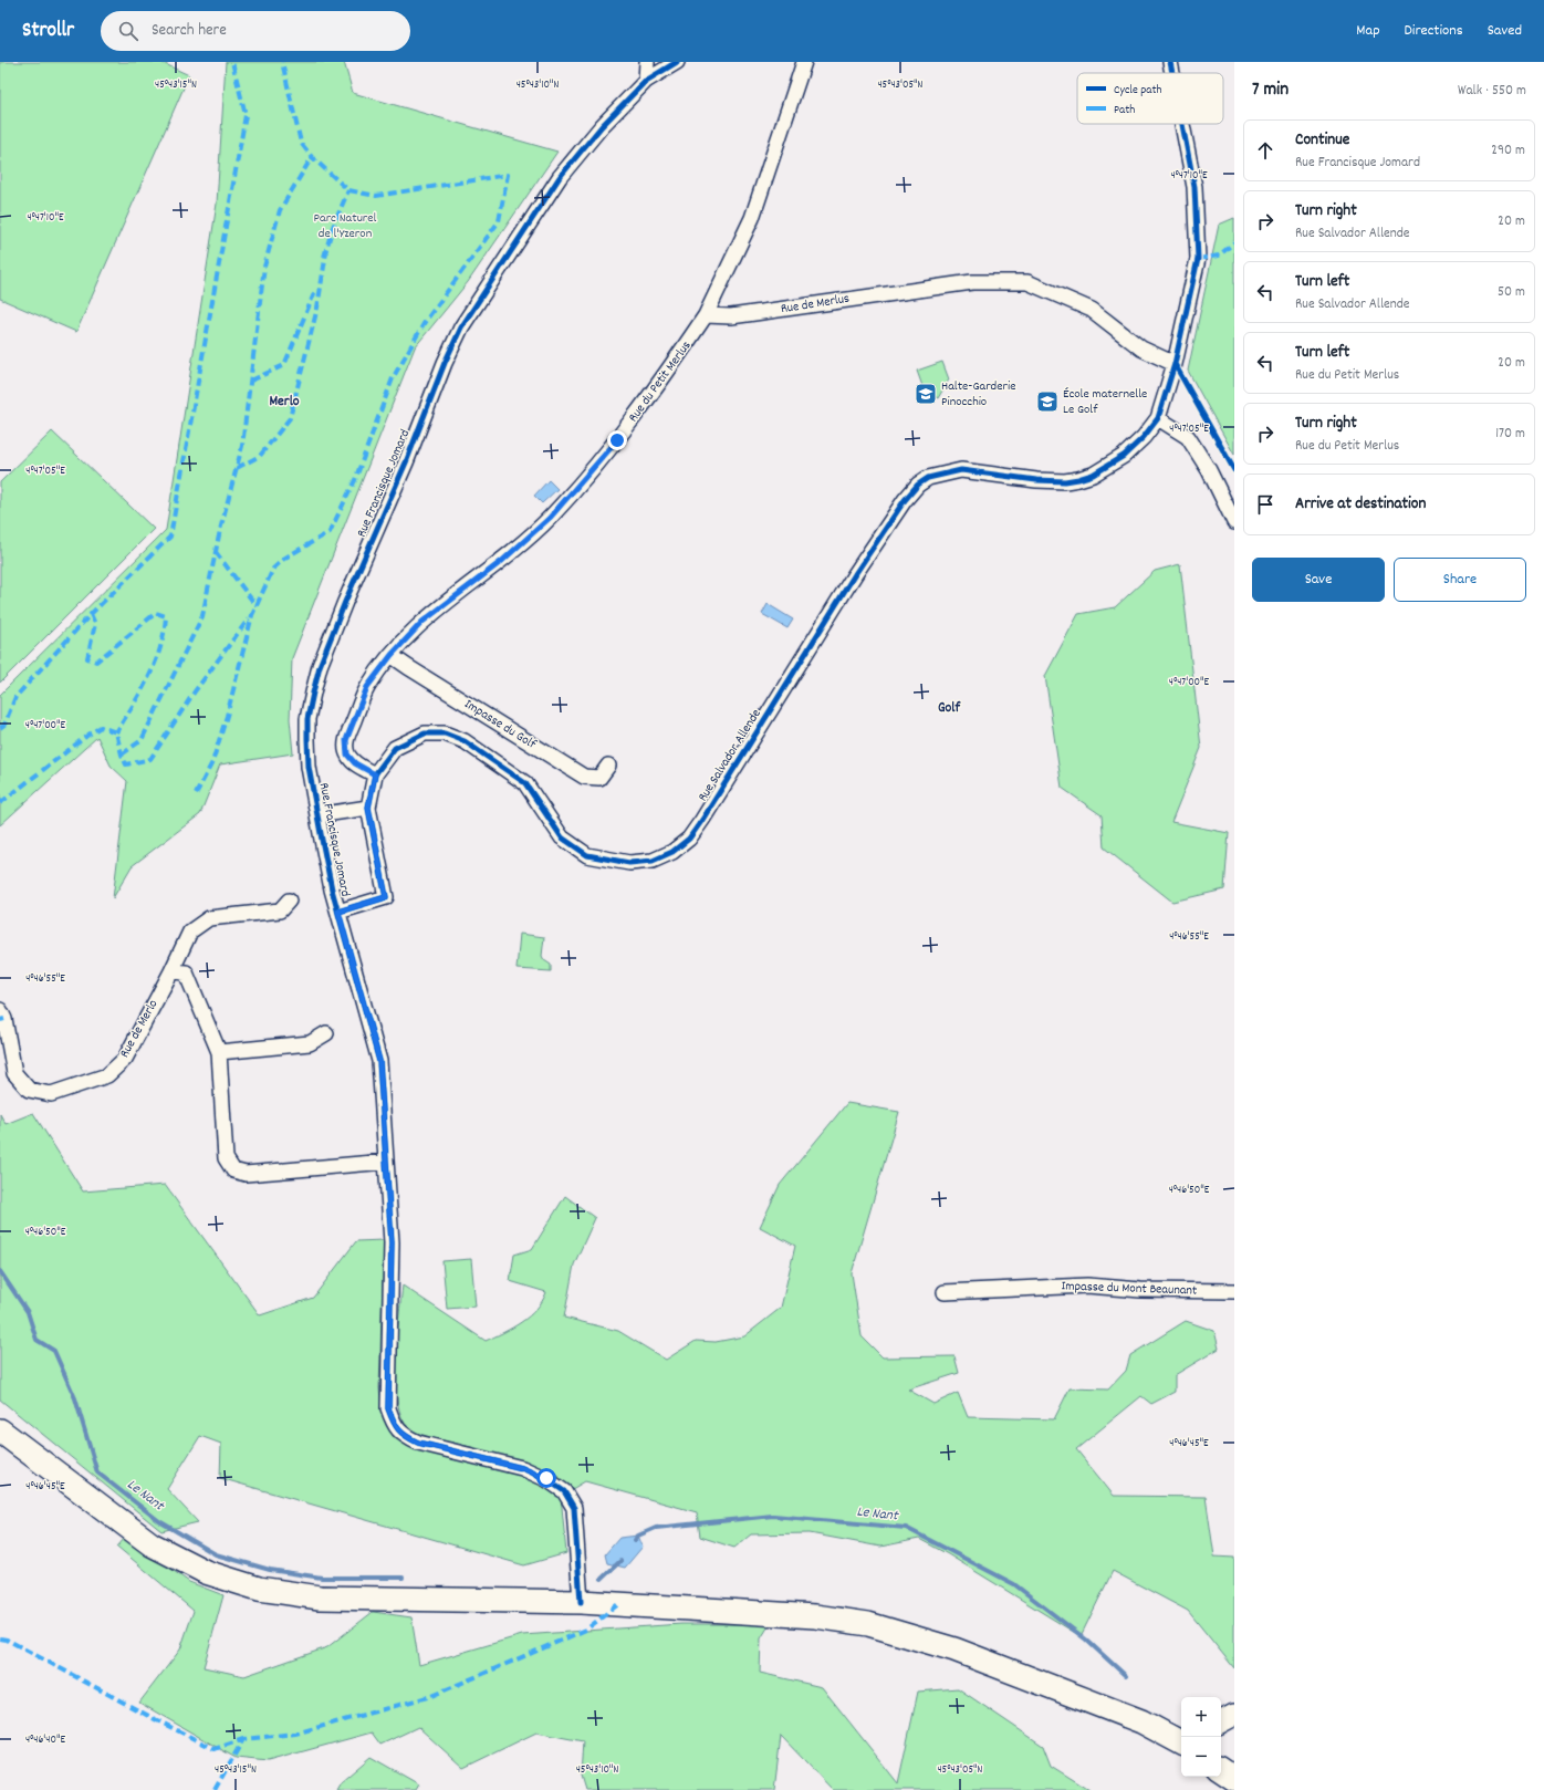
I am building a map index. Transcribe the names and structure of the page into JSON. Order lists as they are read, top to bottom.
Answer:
{
  "streets": {
    "street": [
      "Rue de Merlus",
      "Rue du Petit Merlus",
      "Rue Francisque Jomard",
      "Impasse du Golf",
      "Rue Salvador Allende",
      "Rue de Merlo",
      "Impasse du Mont Beaunant"
    ]
  },
  "crossings": [
    ["Rue de Merlus", "Rue du Petit Merlus"],
    ["Rue de Merlus", "Rue Salvador Allende"],
    ["Rue du Petit Merlus", "Impasse du Golf"],
    ["Rue du Petit Merlus", "Rue Salvador Allende"],
    ["Rue Francisque Jomard", "Rue Salvador Allende"]
  ],
  "districts": ["Merlo", "Golf"],
  "water": ["Le Nant"],
  "parks": ["Parc Naturel de l'Yzeron"],
  "places": {
    "school or university": ["Halte-Garderie Pinocchio", "École maternelle Le Golf"]
  },
  "legend": ["Cycle path", "Path"],
  "page": {
    "header": "Strollr",
    "search": "Search here",
    "nav": ["Map", "Directions", "Saved"],
    "heading": ["7 min", "Walk · 550 m"],
    "list": [
      ["Continue", "Rue Francisque Jomard", "290 m"],
      ["Turn right", "Rue Salvador Allende", "20 m"],
      ["Turn left", "Rue Salvador Allende", "50 m"],
      ["Turn left", "Rue du Petit Merlus", "20 m"],
      ["Turn right", "Rue du Petit Merlus", "170 m"],
      "Arrive at destination"
    ],
    "buttons": ["Save", "Share"],
    "map_buttons": ["+", "−"]
  },
  "coordinates": [
    "45°43'15\"N",
    "45°43'10\"N",
    "45°43'05\"N",
    "4°47'10\"E",
    "4°47'05\"E",
    "4°47'00\"E",
    "4°46'55\"E",
    "4°46'50\"E",
    "4°46'45\"E",
    "4°46'40\"E"
  ]
}
